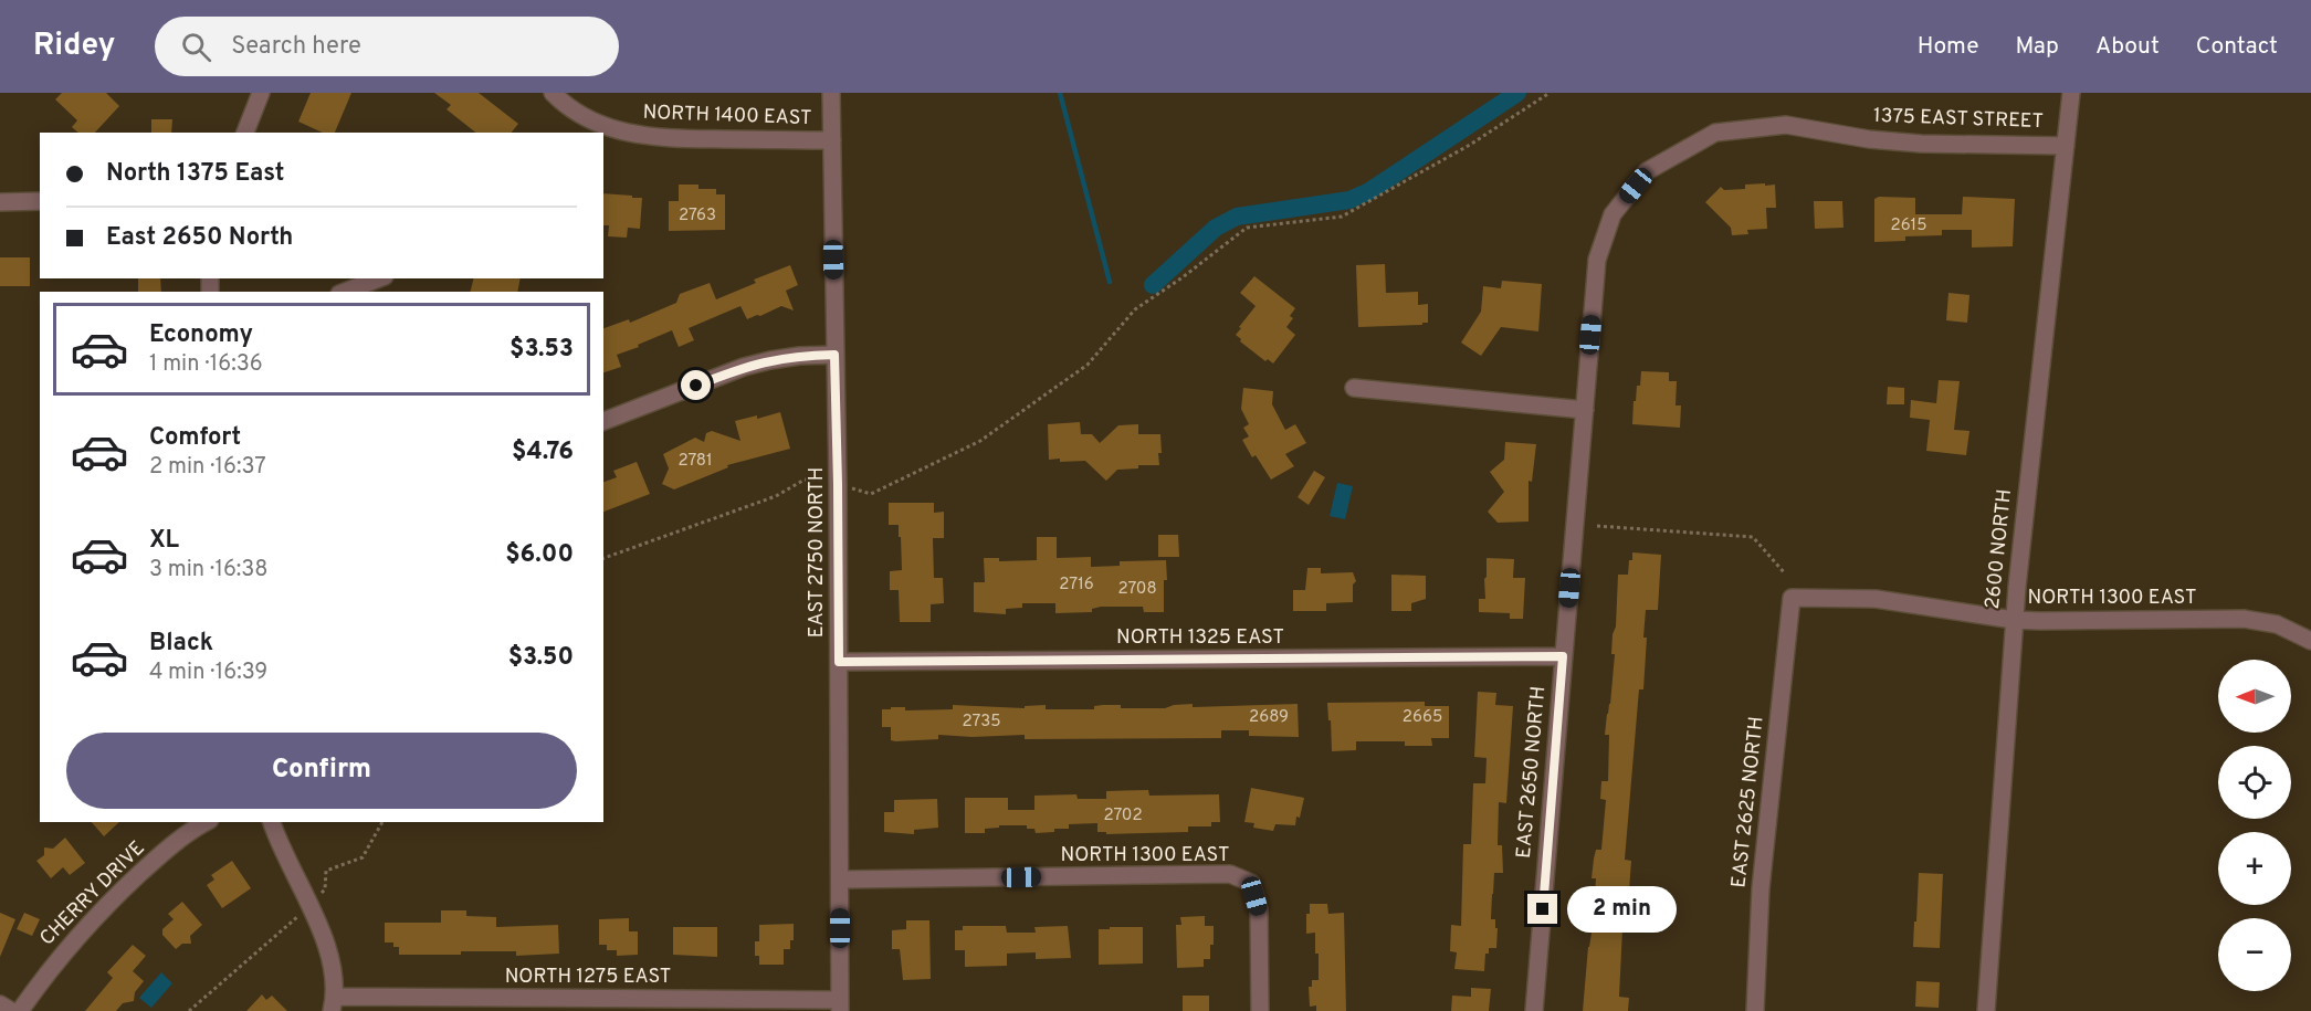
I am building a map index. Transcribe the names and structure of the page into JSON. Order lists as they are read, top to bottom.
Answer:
{
  "streets": {
    "street": [
      "NORTH 1400 EAST",
      "1375 EAST STREET",
      "2600 NORTH",
      "EAST 2750 NORTH",
      "NORTH 1300 EAST",
      "NORTH 1325 EAST",
      "EAST 2650 NORTH",
      "EAST 2625 NORTH",
      "CHERRY DRIVE",
      "NORTH 1275 EAST"
    ]
  },
  "crossings": [
    ["NORTH 1400 EAST", "EAST 2750 NORTH"],
    ["1375 EAST STREET", "2600 NORTH"],
    ["1375 EAST STREET", "EAST 2650 NORTH"],
    ["2600 NORTH", "NORTH 1300 EAST"],
    ["EAST 2750 NORTH", "NORTH 1300 EAST"],
    ["EAST 2750 NORTH", "NORTH 1325 EAST"],
    ["EAST 2750 NORTH", "NORTH 1275 EAST"],
    ["NORTH 1300 EAST", "EAST 2625 NORTH"],
    ["NORTH 1325 EAST", "EAST 2650 NORTH"]
  ],
  "house_numbers": [
    "2763",
    "2615",
    "2781",
    "2716",
    "2708",
    "2689",
    "2665",
    "2735",
    "2702"
  ],
  "north": "left",
  "page": {
    "header": "Ridey",
    "search": "Search here",
    "nav": [
      "Home",
      "Map",
      "About",
      "Contact"
    ],
    "banner": ["North 1375 East", "East 2650 North"],
    "list": [
      {
        "name": "Economy",
        "note": "1 min · 16:36",
        "value": "$3.53"
      },
      {
        "name": "Comfort",
        "note": "2 min · 16:37",
        "value": "$4.76"
      },
      {
        "name": "XL",
        "note": "3 min · 16:38",
        "value": "$6.00"
      },
      {
        "name": "Black",
        "note": "4 min · 16:39",
        "value": "$3.50"
      }
    ],
    "map_buttons": ["+", "−"],
    "buttons": "Confirm",
    "bubble": "2 min"
  }
}
